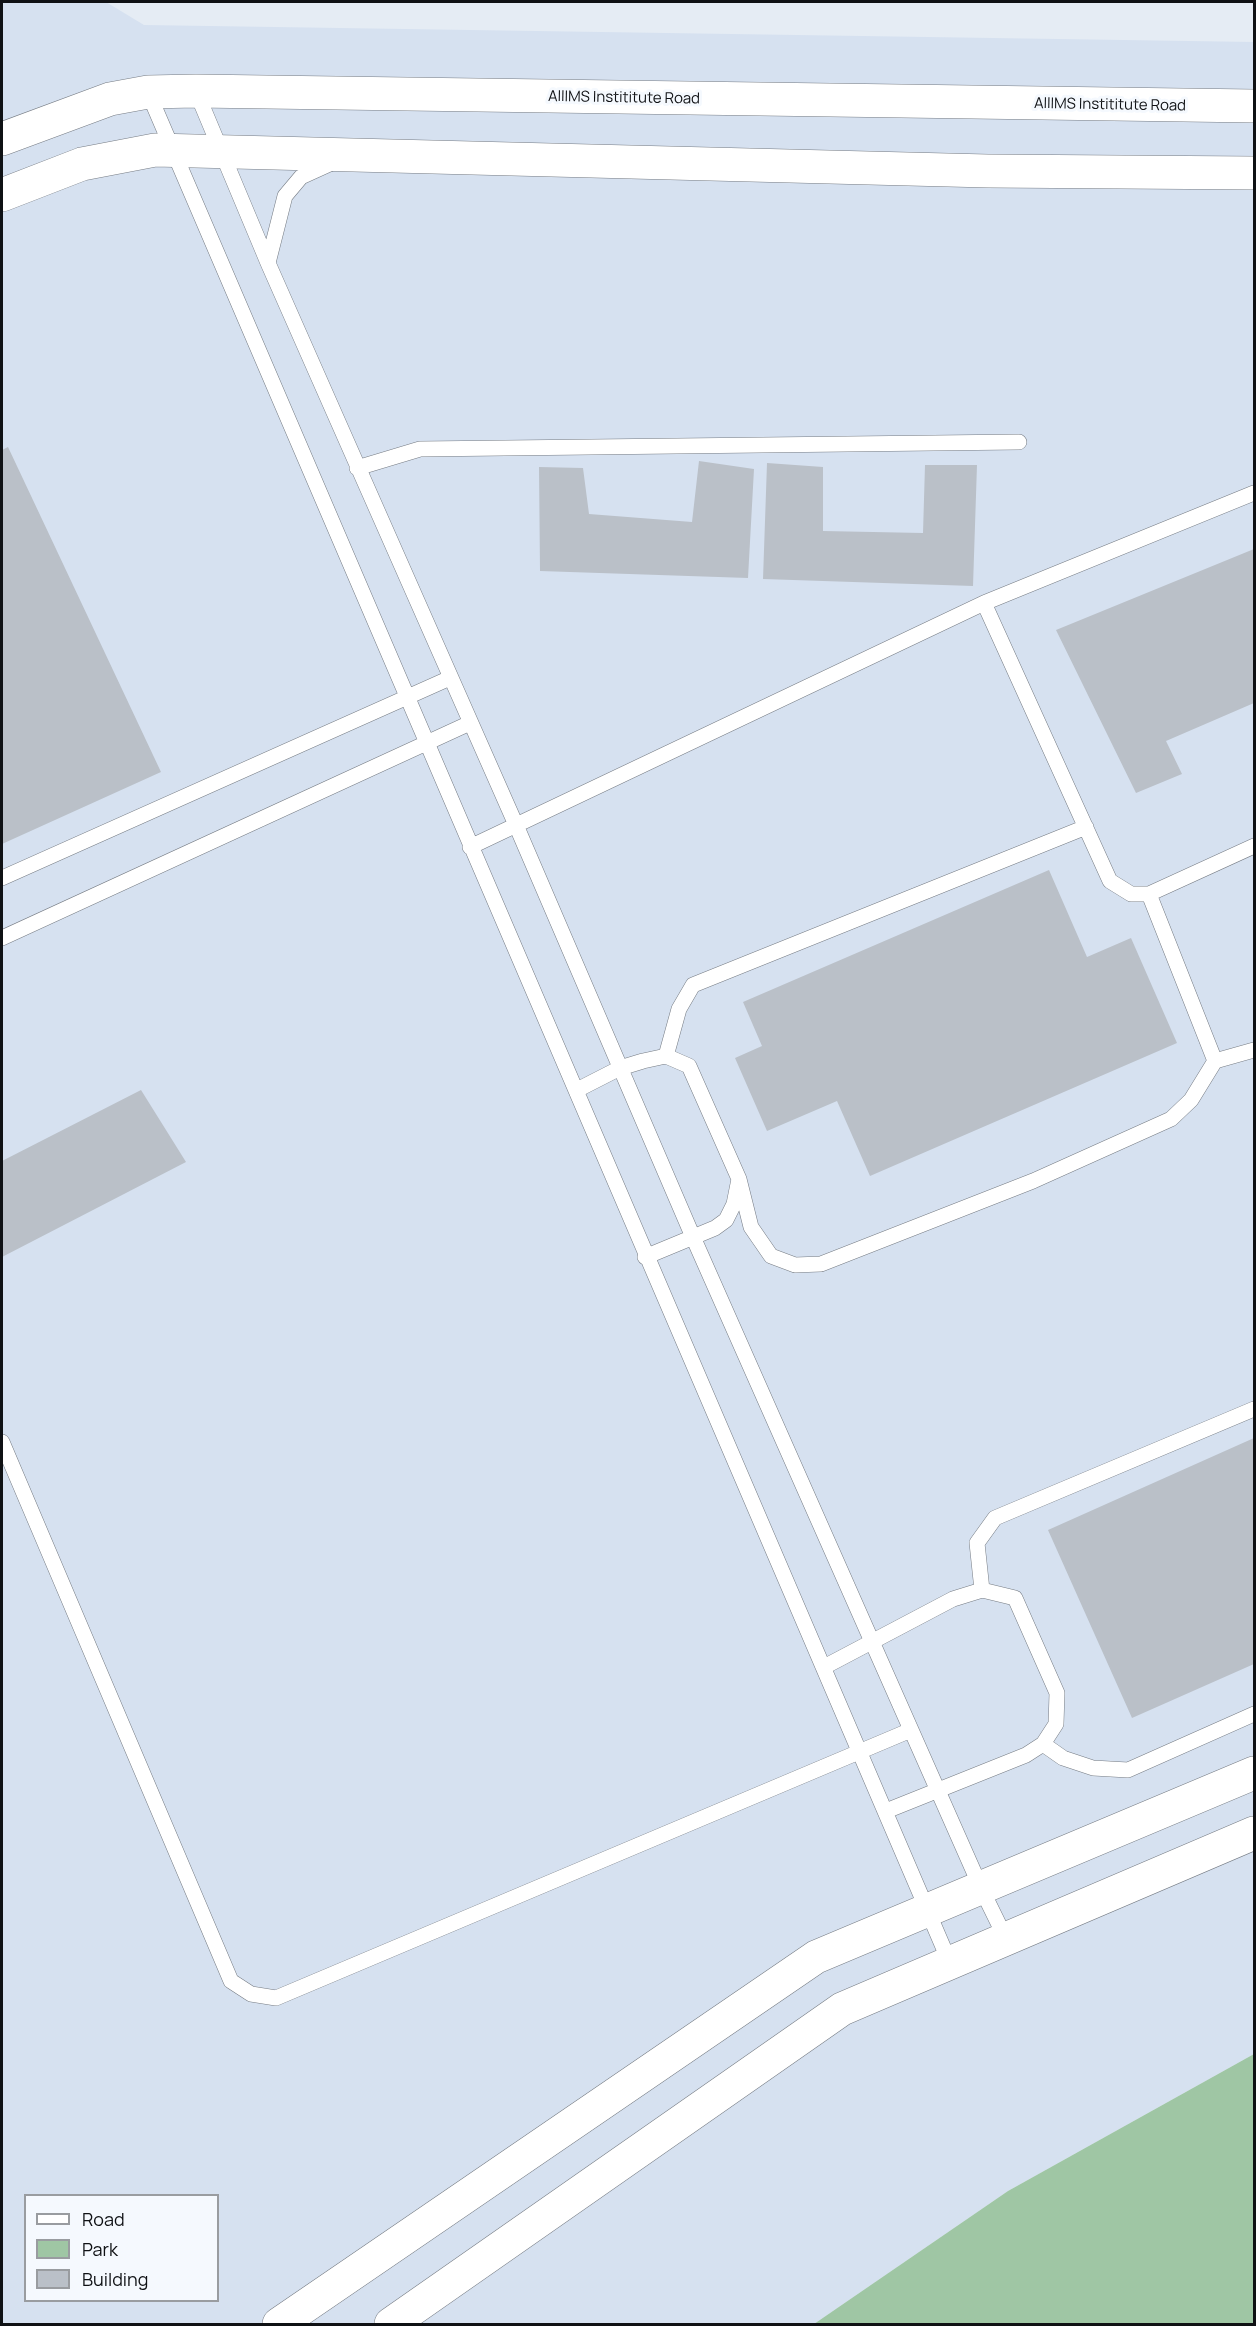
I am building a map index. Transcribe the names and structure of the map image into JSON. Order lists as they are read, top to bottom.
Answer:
{
  "streets": {
    "street": ["AIIIMS Instititute Road"]
  },
  "legend": ["Road", "Park", "Building"]
}
